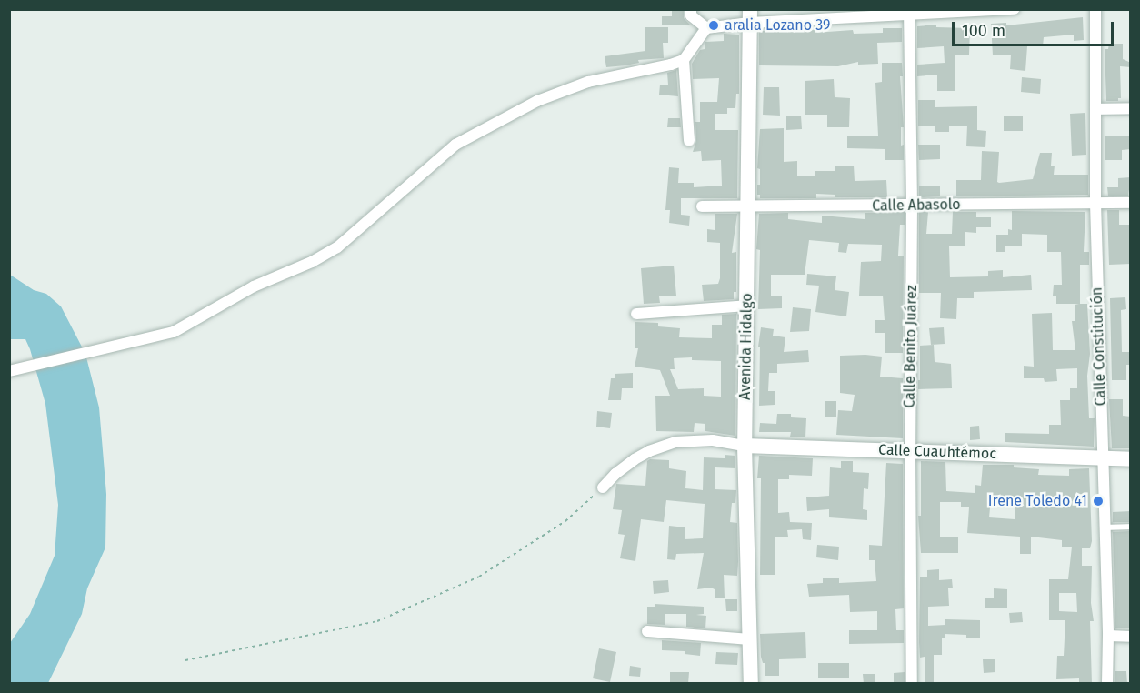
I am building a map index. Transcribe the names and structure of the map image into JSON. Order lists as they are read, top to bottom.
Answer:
{
  "streets": {
    "street": [
      "Calle Abasolo",
      "Avenida Hidalgo",
      "Calle Benito Juárez",
      "Calle Constitución",
      "Calle Cuauhtémoc"
    ]
  },
  "crossings": [
    ["Calle Abasolo", "Avenida Hidalgo"],
    ["Calle Abasolo", "Calle Benito Juárez"],
    ["Calle Abasolo", "Calle Constitución"],
    ["Avenida Hidalgo", "Calle Cuauhtémoc"],
    ["Calle Benito Juárez", "Calle Cuauhtémoc"],
    ["Calle Constitución", "Calle Cuauhtémoc"]
  ],
  "places": ["aralia Lozano 39", "Irene Toledo 41"],
  "scale_bar": "100 m"
}
